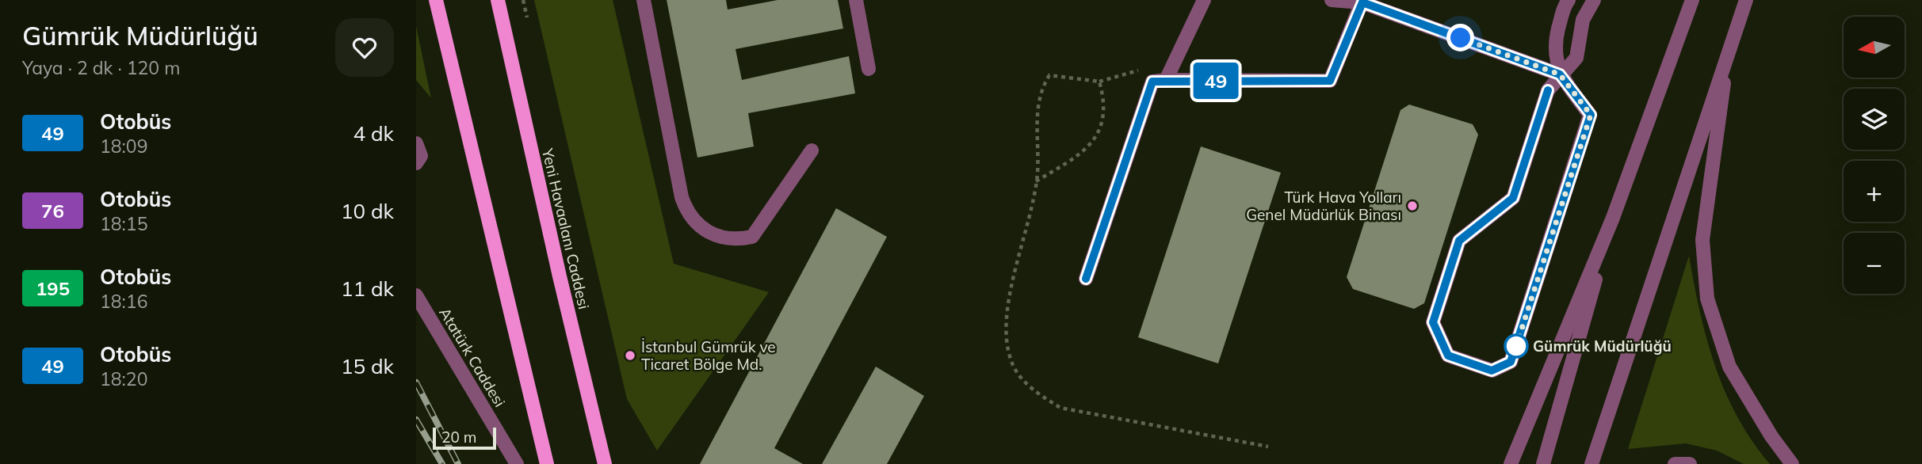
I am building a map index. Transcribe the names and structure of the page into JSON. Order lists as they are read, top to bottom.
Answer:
{
  "streets": {
    "main road": ["Yeni Havaalanı Caddesi"],
    "street": ["Atatürk Caddesi"]
  },
  "places": ["Türk Hava Yolları Genel Müdürlük Binası", "Gümrük Müdürlüğü", "İstanbul Gümrük ve Ticaret Bölge Md."],
  "lines": ["bus line 49"],
  "scale_bar": "20 m",
  "north": "left",
  "page": {
    "heading": ["Gümrük Müdürlüğü", "Yaya · 2 dk · 120 m"],
    "on_map": "49",
    "map_buttons": ["+", "−"],
    "list": [
      {
        "mark": "49",
        "name": "Otobüs",
        "note": "18:09",
        "value": "4 dk"
      },
      {
        "mark": "76",
        "name": "Otobüs",
        "note": "18:15",
        "value": "10 dk"
      },
      {
        "mark": "195",
        "name": "Otobüs",
        "note": "18:16",
        "value": "11 dk"
      },
      {
        "mark": "49",
        "name": "Otobüs",
        "note": "18:20",
        "value": "15 dk"
      }
    ],
    "scale": "20 m"
  }
}
